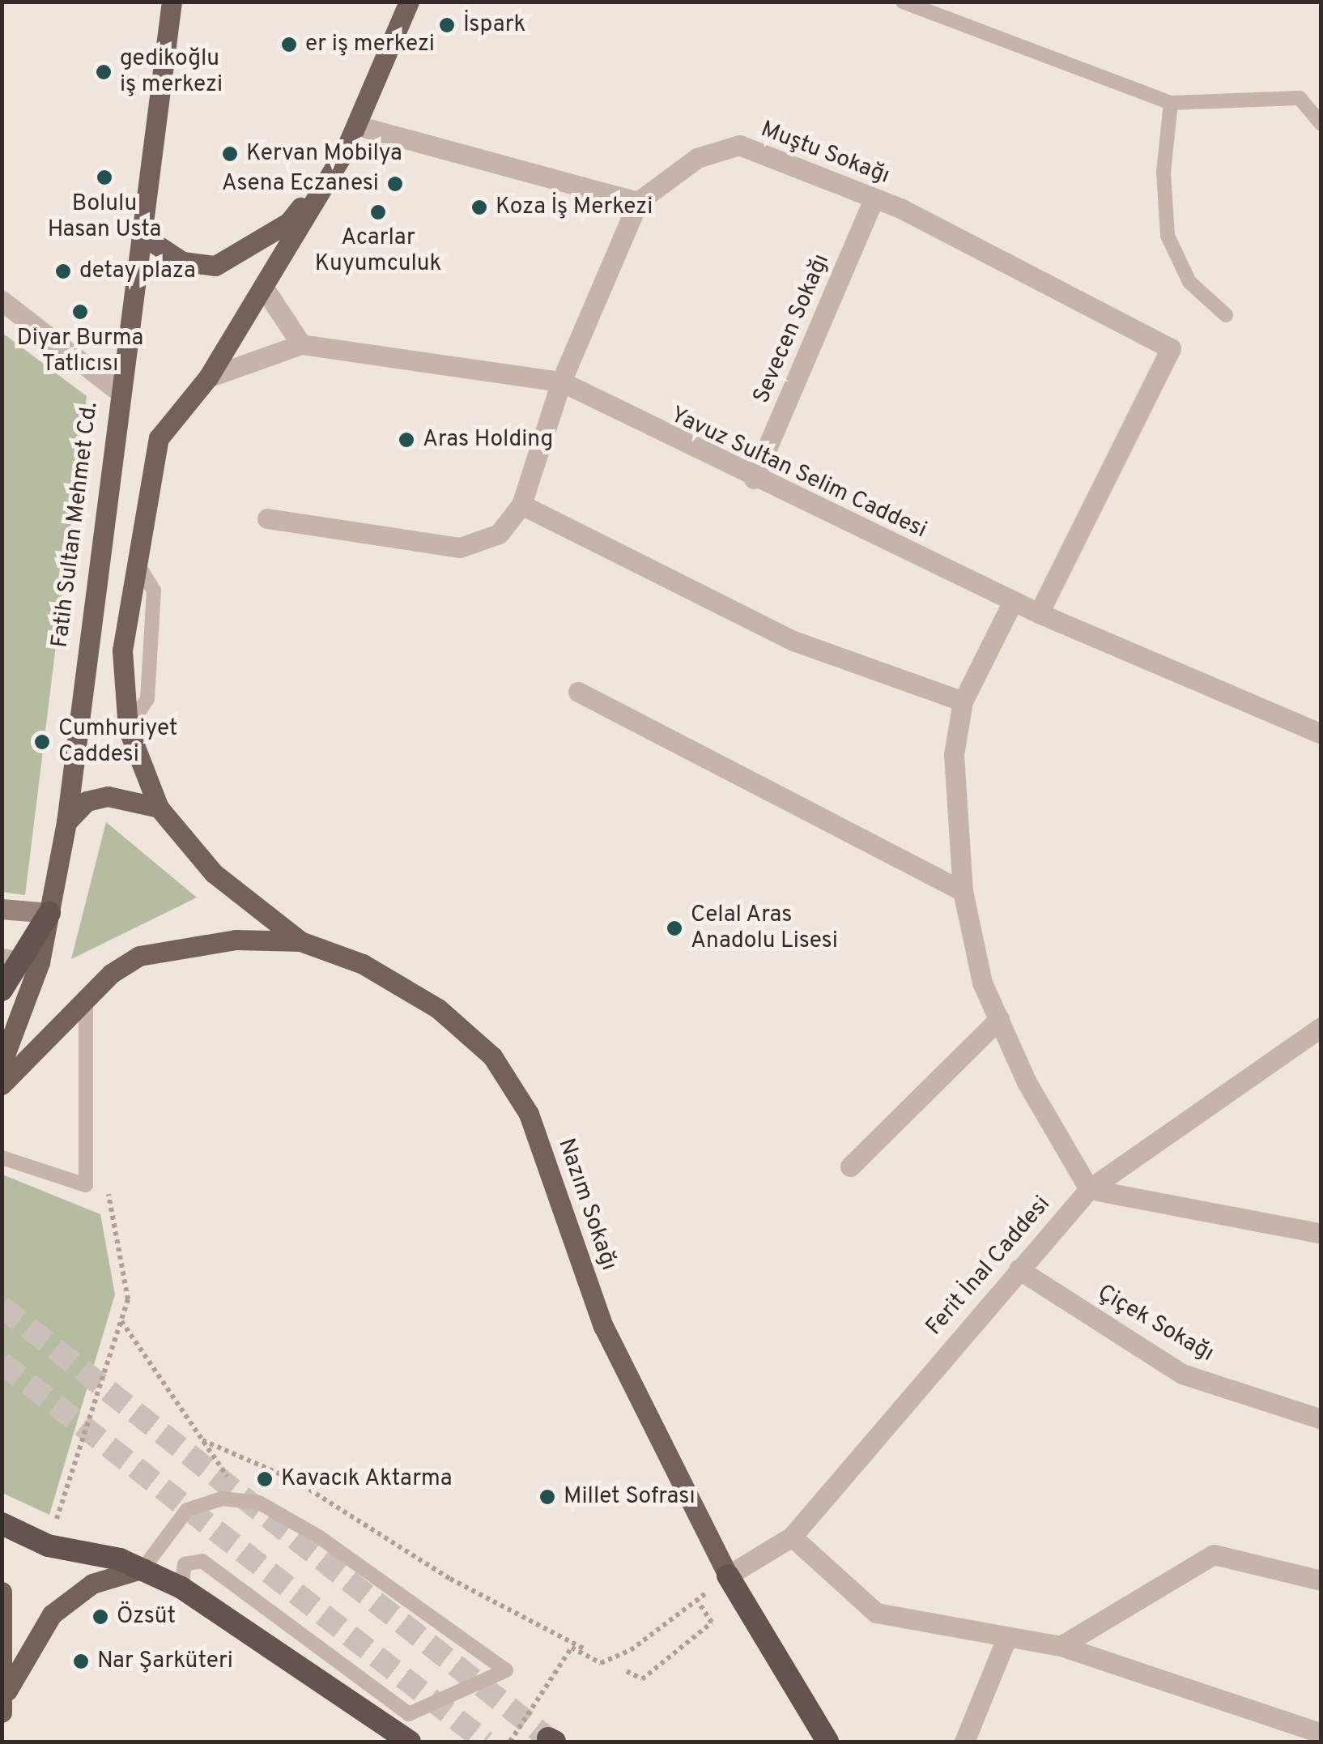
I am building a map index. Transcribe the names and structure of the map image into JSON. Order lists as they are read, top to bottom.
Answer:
{
  "streets": {
    "main road": ["Fatih Sultan Mehmet Cd.", "Nazım Sokağı"],
    "street": [
      "Muştu Sokağı",
      "Sevecen Sokağı",
      "Yavuz Sultan Selim Caddesi",
      "Ferit İnal Caddesi",
      "Çiçek Sokağı"
    ]
  },
  "crossings": [
    ["Muştu Sokağı", "Sevecen Sokağı"],
    ["Muştu Sokağı", "Yavuz Sultan Selim Caddesi"],
    ["Sevecen Sokağı", "Yavuz Sultan Selim Caddesi"],
    ["Nazım Sokağı", "Ferit İnal Caddesi"],
    ["Ferit İnal Caddesi", "Çiçek Sokağı"]
  ],
  "places": [
    "İspark",
    "er iş merkezi",
    "gedikoğlu iş merkezi",
    "Kervan Mobilya",
    "Bolulu Hasan Usta",
    "Asena Eczanesi",
    "Koza İş Merkezi",
    "Acarlar Kuyumculuk",
    "detay plaza",
    "Diyar Burma Tatlıcısı",
    "Aras Holding",
    "Cumhuriyet Caddesi",
    "Celal Aras Anadolu Lisesi",
    "Kavacık Aktarma",
    "Millet Sofrası",
    "Özsüt",
    "Nar Şarküteri"
  ]
}
